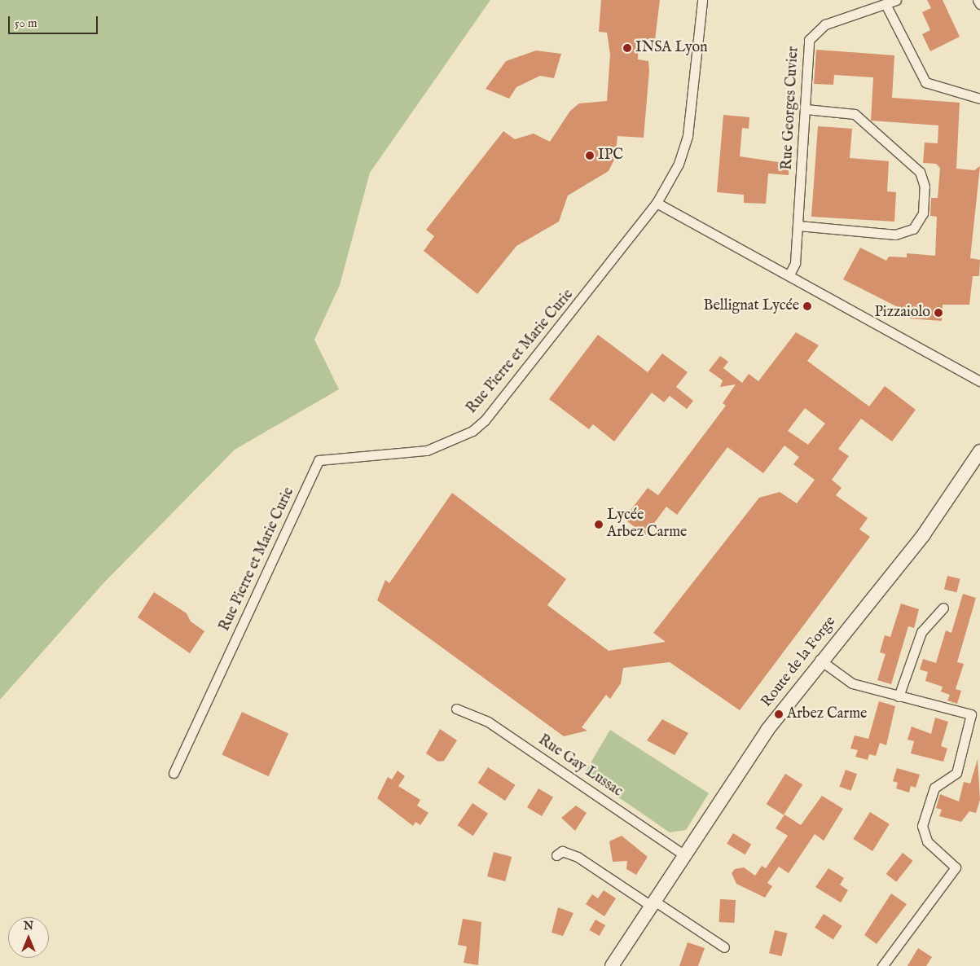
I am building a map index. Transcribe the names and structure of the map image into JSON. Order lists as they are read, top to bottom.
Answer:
{
  "streets": {
    "main road": ["Route de la Forge"],
    "street": ["Rue Georges Cuvier", "Rue Pierre et Marie Curie", "Rue Gay Lussac"]
  },
  "crossings": [
    ["Route de la Forge", "Rue Gay Lussac"]
  ],
  "places": [
    "INSA Lyon",
    "IPC",
    "Bellignat Lycée",
    "Pizzaiolo",
    "Lycée Arbez Carme",
    "Arbez Carme"
  ],
  "scale_bar": "50 m",
  "north": "top"
}
